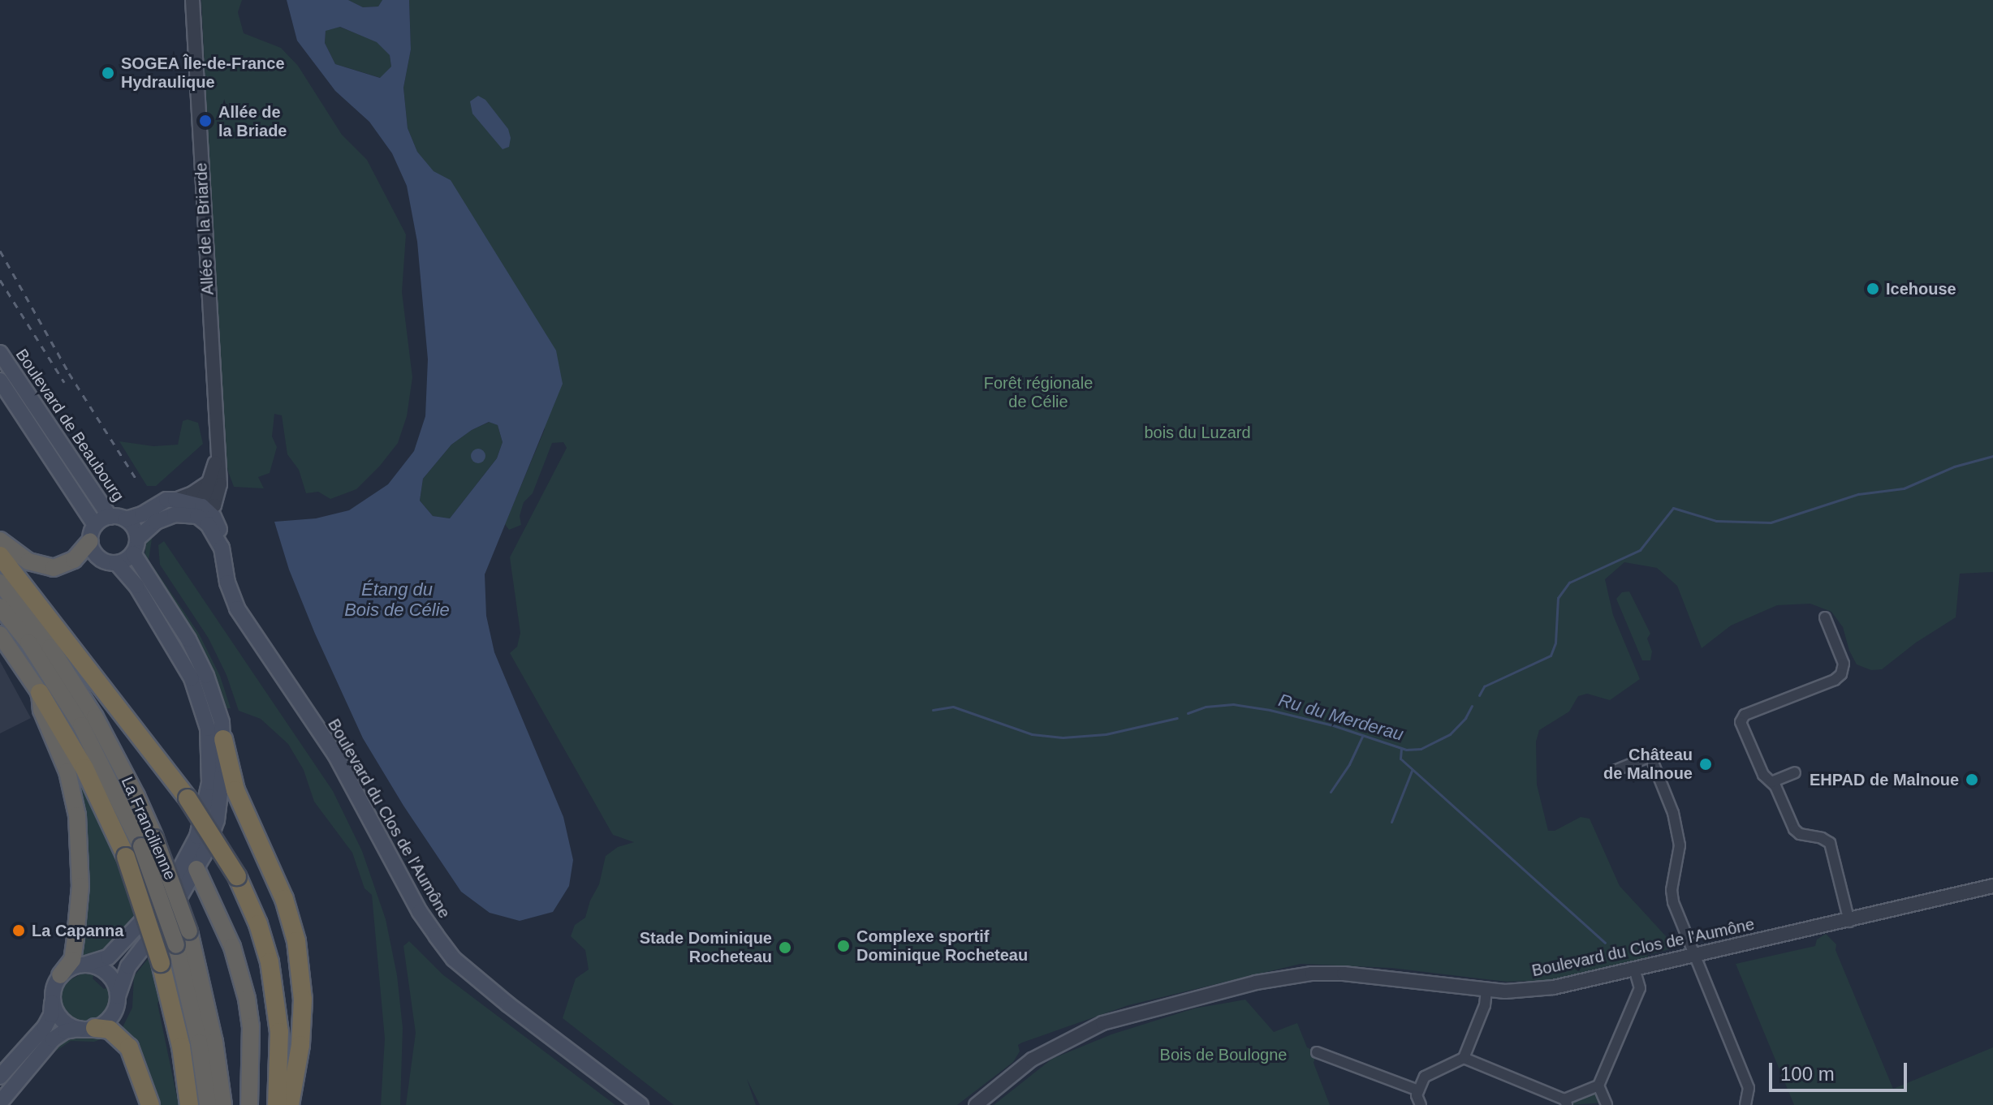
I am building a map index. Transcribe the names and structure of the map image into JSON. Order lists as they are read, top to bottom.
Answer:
{
  "streets": {
    "highway": ["La Francilienne"],
    "main road": ["Boulevard de Beaubourg", "Boulevard du Clos de l'Aumône"],
    "street": ["Allée de la Briarde"]
  },
  "crossings": [
    ["Allée de la Briarde", "Boulevard du Clos de l'Aumône"]
  ],
  "water": ["Étang du Bois de Célie", "Ru du Merderau"],
  "parks": ["Forêt régionale de Célie", "bois du Luzard", "Bois de Boulogne"],
  "places": [
    "SOGEA Île-de-France Hydraulique",
    "Allée de la Briade",
    "Icehouse",
    "Château de Malnoue",
    "EHPAD de Malnoue",
    "La Capanna",
    "Complexe sportif Dominique Rocheteau",
    "Stade Dominique Rocheteau"
  ],
  "scale_bar": "100 m"
}
